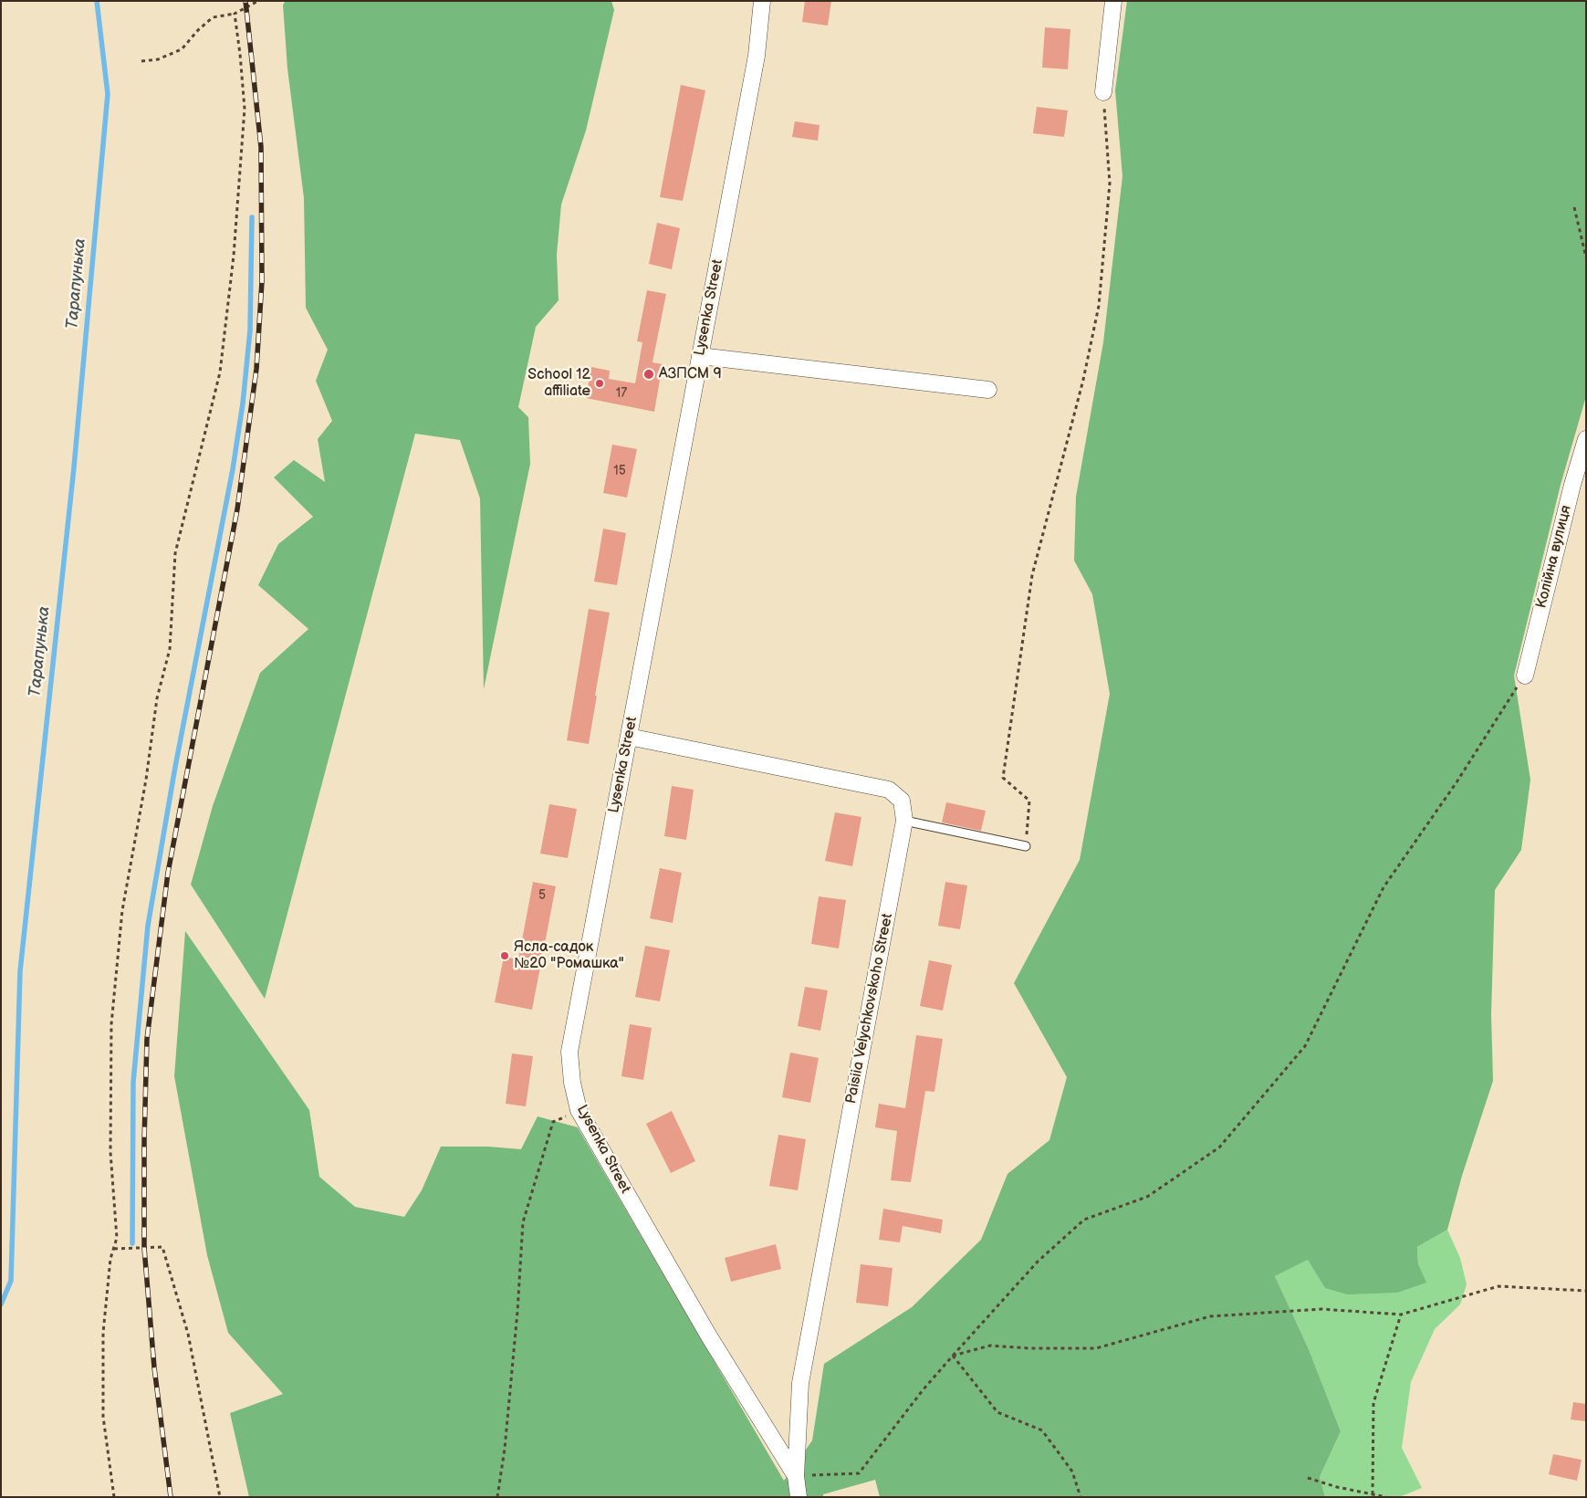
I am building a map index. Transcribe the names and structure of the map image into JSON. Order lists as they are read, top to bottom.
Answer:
{
  "streets": {
    "street": ["Lysenka Street", "Колійна вулиця", "Paisiia Velychkovskoho Street"]
  },
  "crossings": [
    ["Lysenka Street", "Paisiia Velychkovskoho Street"]
  ],
  "water": ["Тарапунька"],
  "places": ["АЗПСМ 9", "School 12 affiliate", "Ясла-садок №20 \"Ромашка\""],
  "house_numbers": ["17", "15", "5"]
}
